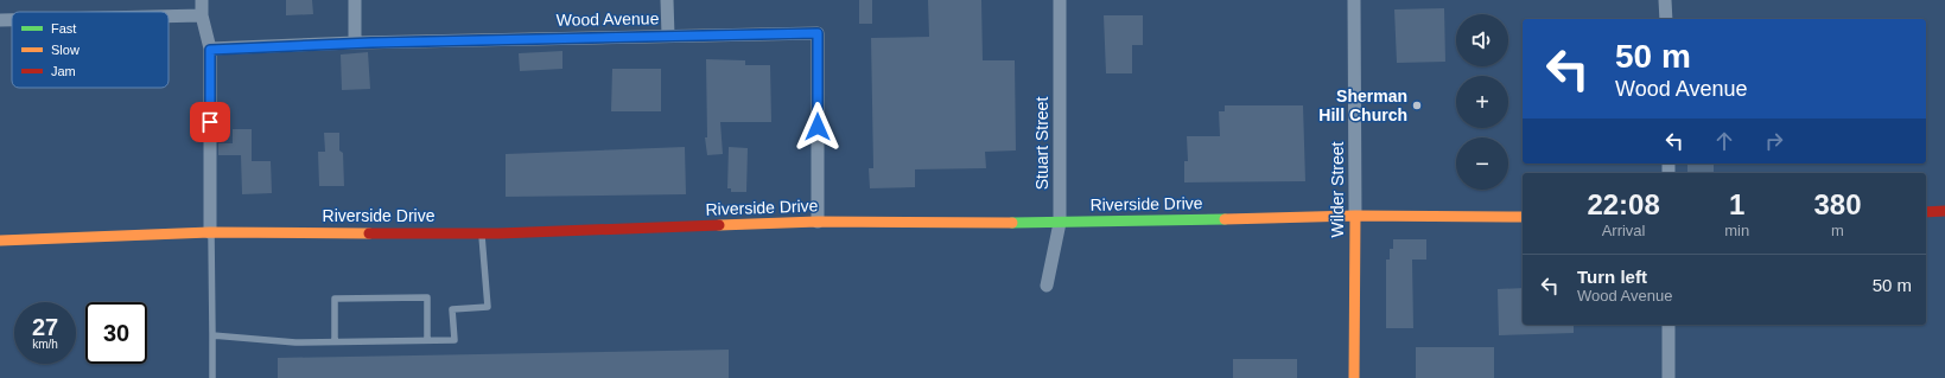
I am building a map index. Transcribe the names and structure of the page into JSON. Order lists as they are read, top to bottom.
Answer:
{
  "streets": {
    "street": [
      "Wood Avenue",
      "Stuart Street",
      "Wilder Street",
      "Riverside Drive"
    ]
  },
  "crossings": [
    ["Wood Avenue", "Riverside Drive"],
    ["Stuart Street", "Riverside Drive"],
    ["Wilder Street", "Riverside Drive"]
  ],
  "places": ["Sherman Hill Church"],
  "legend": ["Fast", "Slow", "Jam"],
  "page": {
    "map_buttons": ["+", "−"],
    "turn": ["50 m", "Wood Avenue"],
    "eta": [
      "22:08",
      "Arrival",
      "1",
      "min",
      "380",
      "m"
    ],
    "list": [
      {
        "name": "Turn left",
        "note": "Wood Avenue",
        "value": "50 m"
      }
    ],
    "speed": "27 km/h",
    "limit": "30"
  }
}
